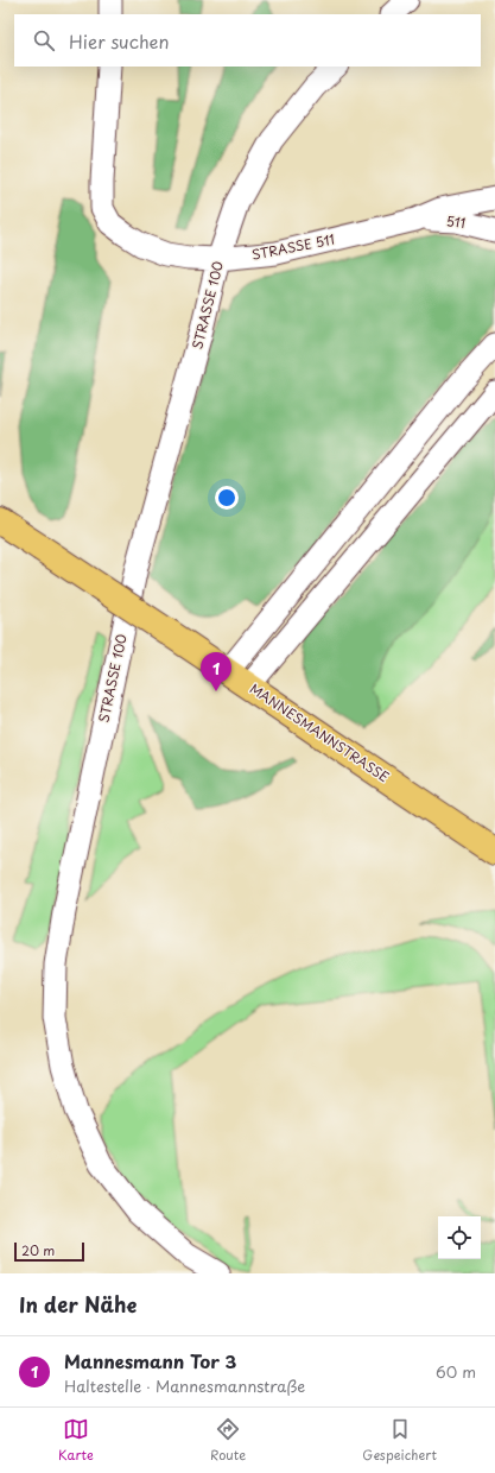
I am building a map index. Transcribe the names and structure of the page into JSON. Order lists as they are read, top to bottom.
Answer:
{
  "streets": {
    "main road": ["MANNESMANNSTRASSE"],
    "street": ["511", "STRASSE 511", "STRASSE 100"]
  },
  "crossings": [
    ["511", "STRASSE 511"],
    ["STRASSE 511", "STRASSE 100"]
  ],
  "scale_bar": "20 m",
  "page": {
    "search": "Hier suchen",
    "pins": "1",
    "scale": "20 m",
    "heading": "In der Nähe",
    "list": [
      {
        "mark": "1",
        "name": "Mannesmann Tor 3",
        "note": "Haltestelle · Mannesmannstraße",
        "value": "60 m"
      }
    ],
    "nav": ["Karte", "Route", "Gespeichert"]
  }
}
